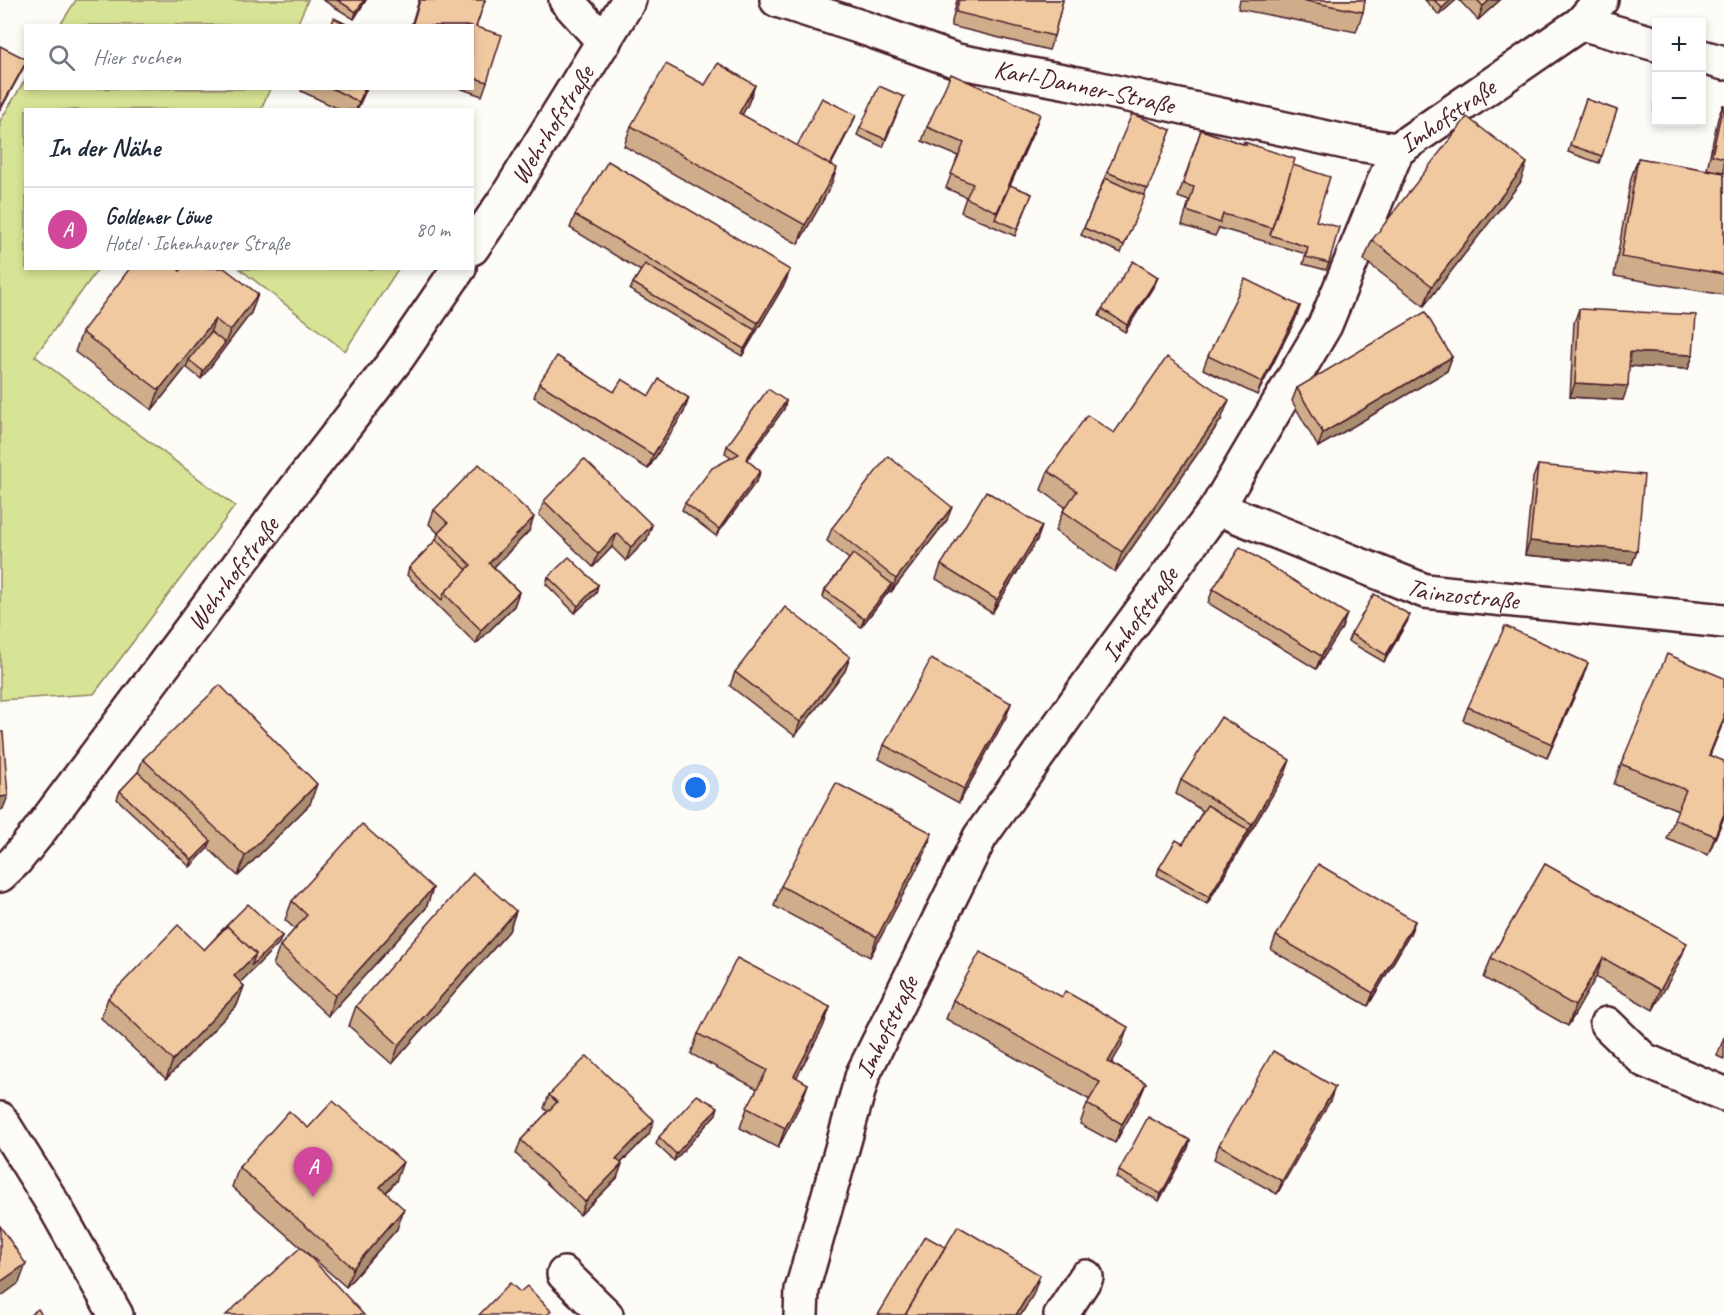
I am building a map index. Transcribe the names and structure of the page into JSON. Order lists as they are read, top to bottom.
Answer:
{
  "streets": {
    "street": [
      "Karl-Danner-Straße",
      "Imhofstraße",
      "Wehrhofstraße",
      "Tainzostraße"
    ]
  },
  "crossings": [
    ["Karl-Danner-Straße", "Imhofstraße"],
    ["Imhofstraße", "Tainzostraße"]
  ],
  "page": {
    "map_buttons": ["+", "−"],
    "search": "Hier suchen",
    "heading": "In der Nähe",
    "list": [
      {
        "mark": "A",
        "name": "Goldener Löwe",
        "note": "Hotel · Ichenhauser Straße",
        "value": "80 m"
      }
    ],
    "pins": "A"
  }
}
